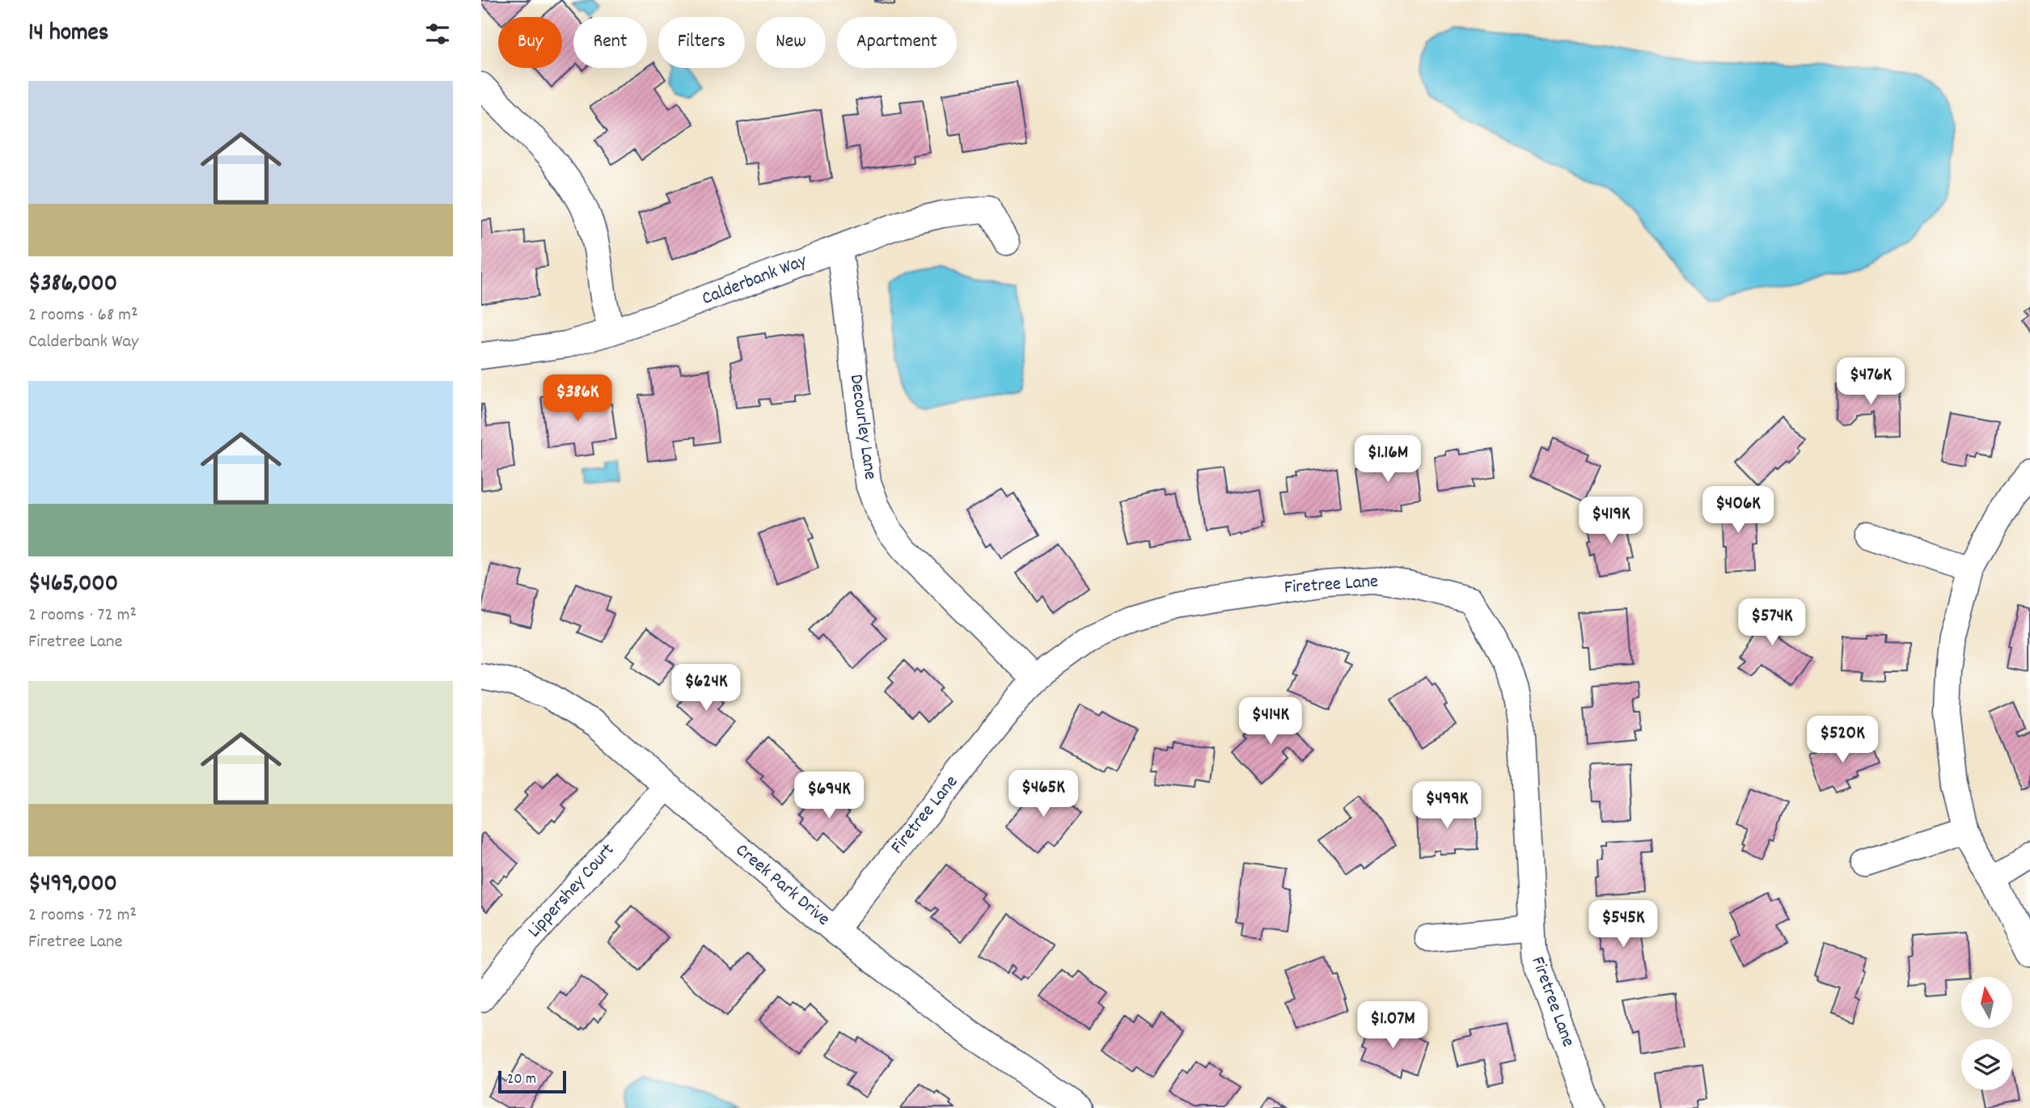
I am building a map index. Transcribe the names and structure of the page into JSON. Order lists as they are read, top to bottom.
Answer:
{
  "streets": {
    "street": [
      "Calderbank Way",
      "Decourley Lane",
      "Firetree Lane",
      "Creek Park Drive",
      "Lippershey Court"
    ]
  },
  "crossings": [
    ["Calderbank Way", "Decourley Lane"],
    ["Decourley Lane", "Firetree Lane"],
    ["Firetree Lane", "Creek Park Drive"],
    ["Creek Park Drive", "Lippershey Court"]
  ],
  "scale_bar": "20 m",
  "north": "top",
  "page": {
    "heading": "14 homes",
    "chip": [
      "Buy",
      "Rent",
      "Filters",
      "New",
      "Apartment"
    ],
    "list": [
      {
        "name": "$386,000",
        "note": "2 rooms · 68 m² · Calderbank Way"
      },
      {
        "name": "$465,000",
        "note": "2 rooms · 72 m² · Firetree Lane"
      },
      {
        "name": "$499,000",
        "note": "2 rooms · 72 m² · Firetree Lane"
      }
    ],
    "price": [
      "$476K",
      "$386K",
      "$1.16M",
      "$406K",
      "$419K",
      "$574K",
      "$624K",
      "$414K",
      "$520K",
      "$465K",
      "$694K",
      "$499K",
      "$545K",
      "$1.07M"
    ],
    "scale": "20 m"
  }
}
